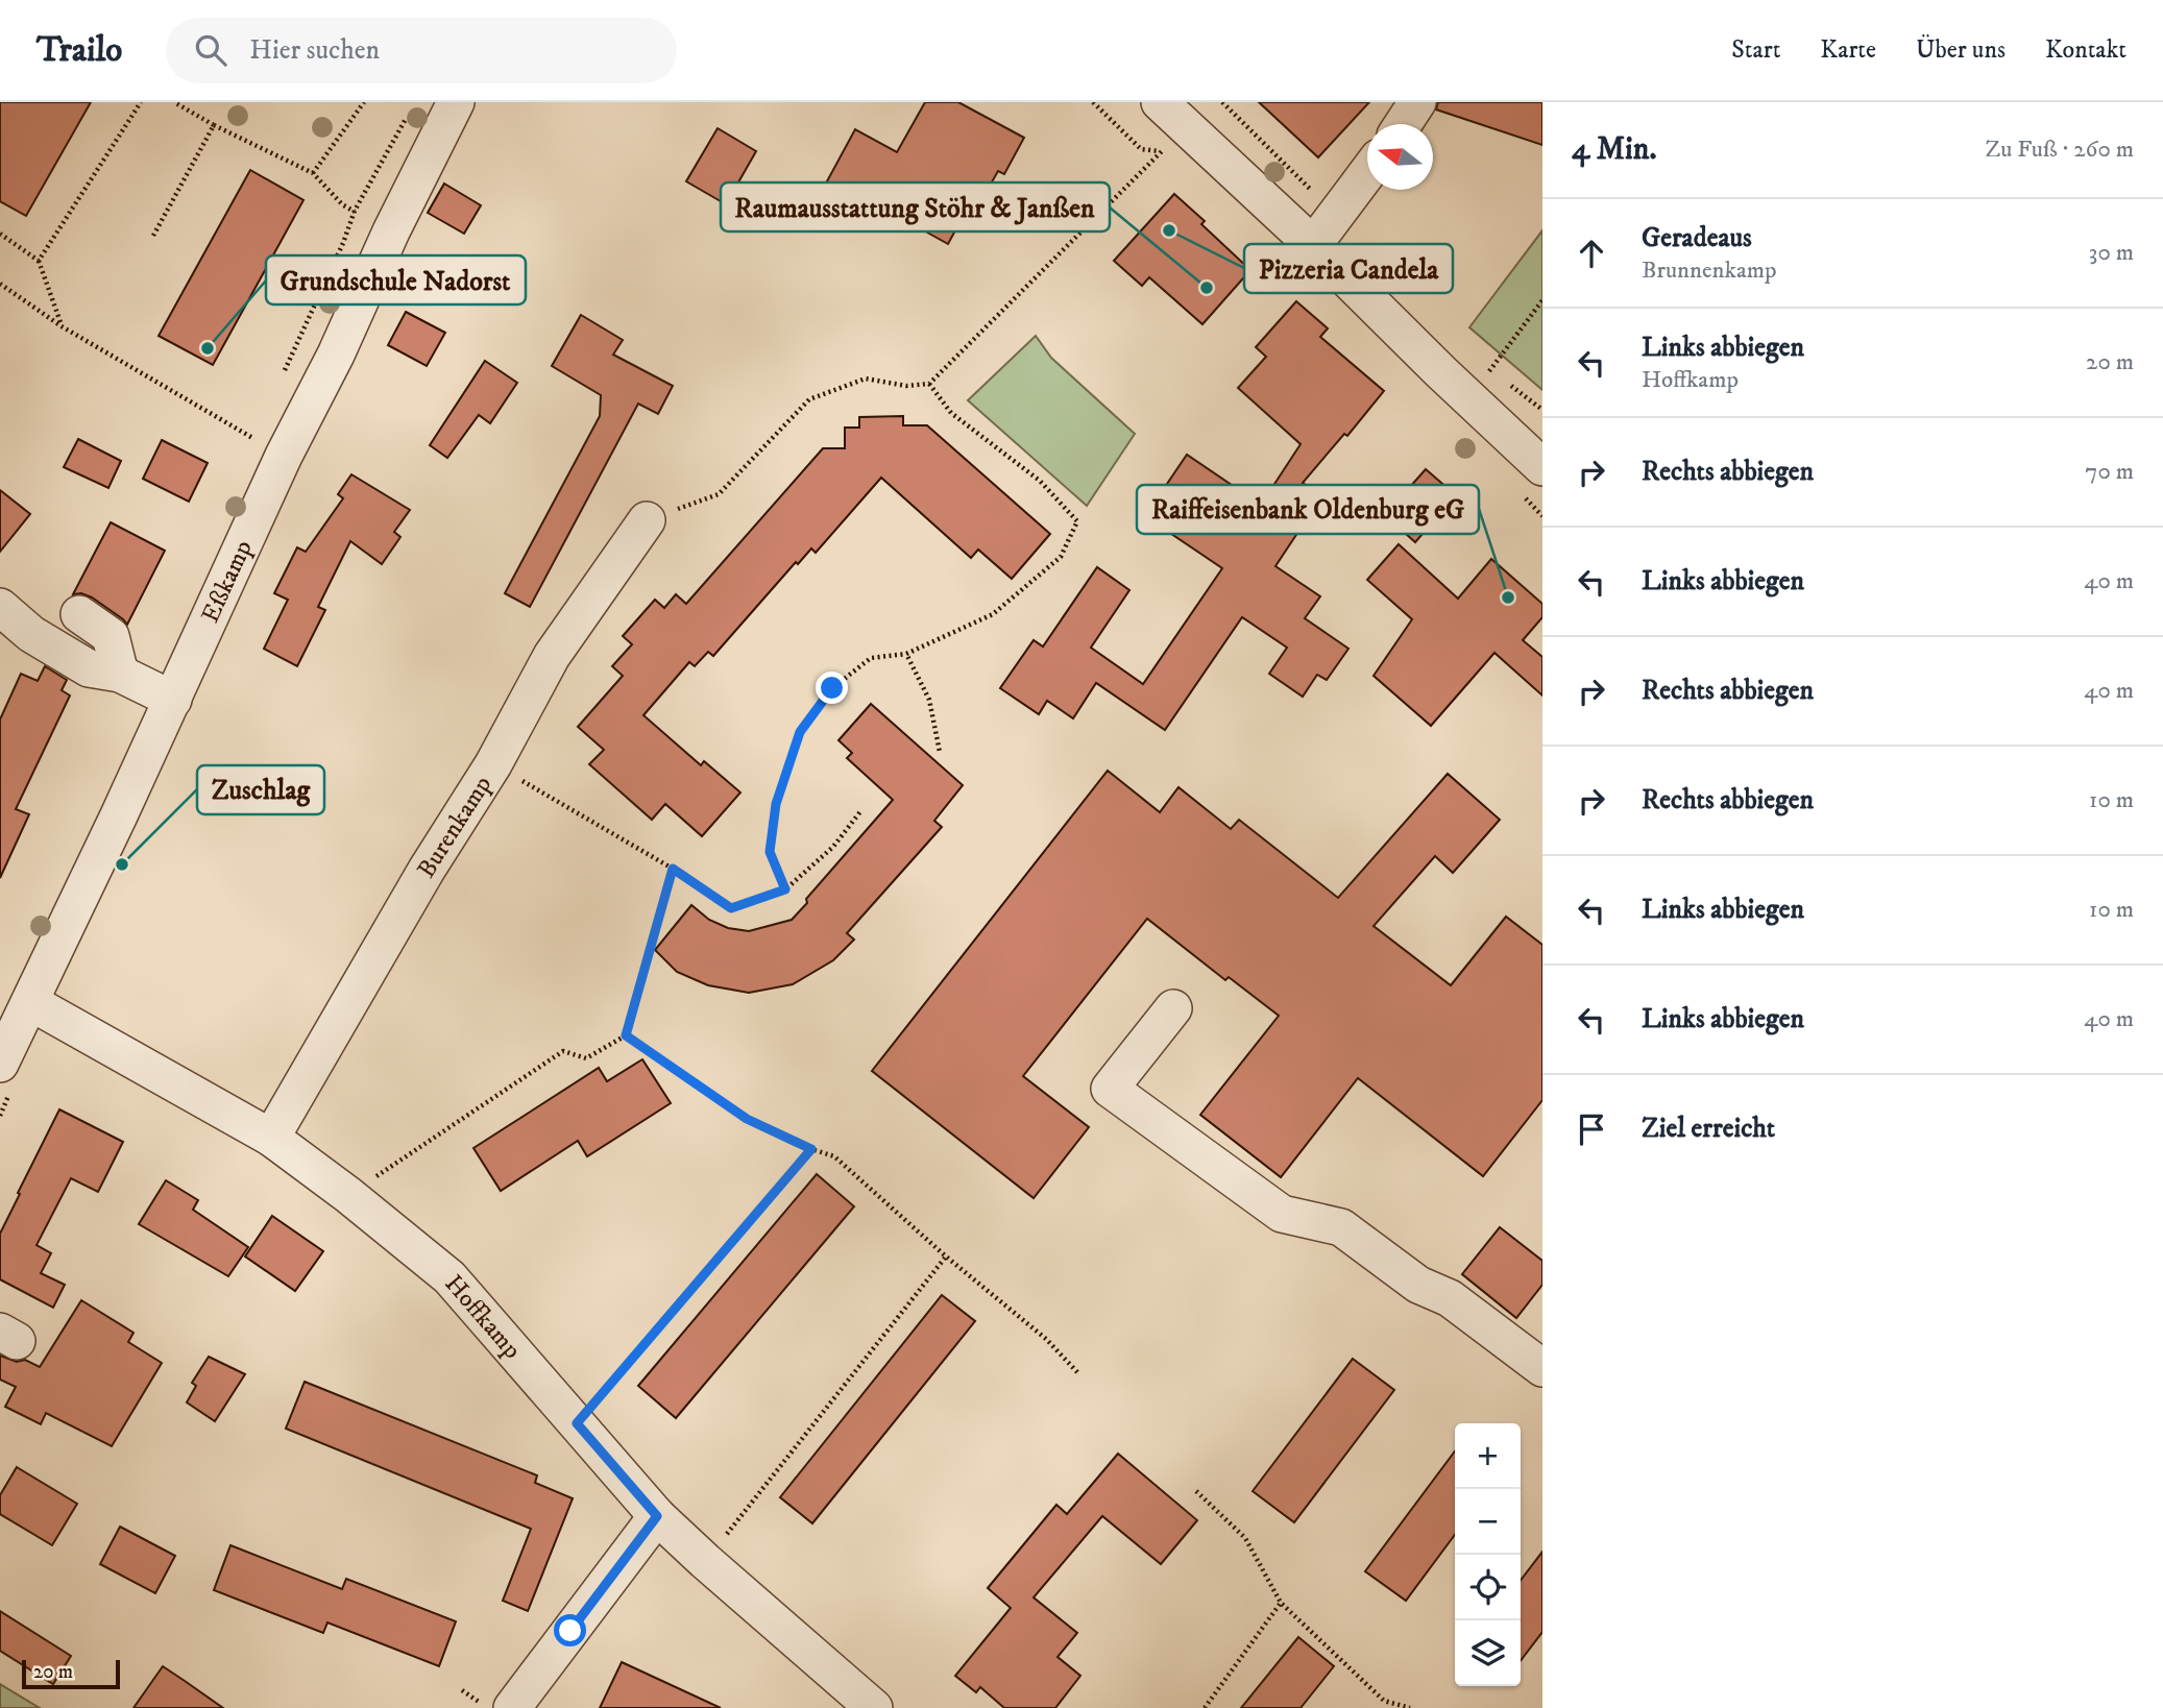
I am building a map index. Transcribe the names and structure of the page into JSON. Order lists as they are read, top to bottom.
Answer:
{
  "streets": {
    "street": ["Eßkamp", "Burenkamp", "Hoffkamp"]
  },
  "crossings": [
    ["Eßkamp", "Hoffkamp"],
    ["Burenkamp", "Hoffkamp"]
  ],
  "places": [
    "Pizzeria Candela",
    "Raumausstattung Stöhr & Janßen",
    "Grundschule Nadorst",
    "Raiffeisenbank Oldenburg eG",
    "Zuschlag"
  ],
  "scale_bar": "20 m",
  "north": "left",
  "page": {
    "header": "Trailo",
    "search": "Hier suchen",
    "nav": [
      "Start",
      "Karte",
      "Über uns",
      "Kontakt"
    ],
    "heading": ["4 Min.", "Zu Fuß · 260 m"],
    "list": [
      ["Geradeaus", "Brunnenkamp", "30 m"],
      ["Links abbiegen", "Hoffkamp", "20 m"],
      ["Rechts abbiegen", "70 m"],
      ["Links abbiegen", "40 m"],
      ["Rechts abbiegen", "40 m"],
      ["Rechts abbiegen", "10 m"],
      ["Links abbiegen", "10 m"],
      ["Links abbiegen", "40 m"],
      "Ziel erreicht"
    ],
    "map_buttons": ["+", "−"],
    "scale": "20 m"
  }
}
